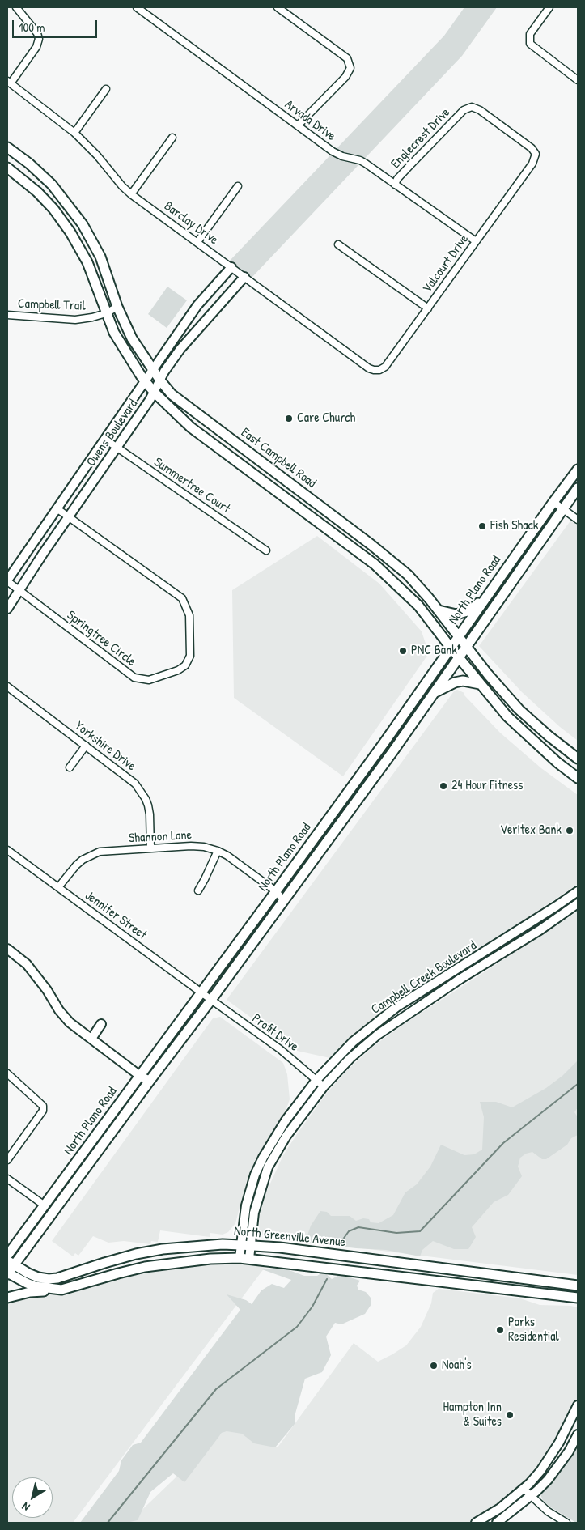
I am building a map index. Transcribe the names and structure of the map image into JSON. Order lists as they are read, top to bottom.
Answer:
{
  "streets": {
    "main road": ["East Campbell Road", "North Plano Road", "North Greenville Avenue"],
    "street": [
      "Arvada Drive",
      "Englecrest Drive",
      "Barclay Drive",
      "Valcourt Drive",
      "Campbell Trail",
      "Owens Boulevard",
      "Summertree Court",
      "Springtree Circle",
      "Yorkshire Drive",
      "Shannon Lane",
      "Jennifer Street",
      "Campbell Creek Boulevard",
      "Profit Drive"
    ]
  },
  "crossings": [
    ["Arvada Drive", "Englecrest Drive"],
    ["Arvada Drive", "Valcourt Drive"],
    ["Englecrest Drive", "Valcourt Drive"],
    ["Barclay Drive", "Valcourt Drive"],
    ["Barclay Drive", "Owens Boulevard"],
    ["Campbell Trail", "East Campbell Road"],
    ["Owens Boulevard", "East Campbell Road"],
    ["Owens Boulevard", "Summertree Court"],
    ["Owens Boulevard", "Springtree Circle"],
    ["East Campbell Road", "North Plano Road"],
    ["North Plano Road", "Shannon Lane"],
    ["North Plano Road", "Jennifer Street"],
    ["North Plano Road", "Profit Drive"],
    ["North Plano Road", "North Greenville Avenue"],
    ["Yorkshire Drive", "Shannon Lane"],
    ["Shannon Lane", "Jennifer Street"],
    ["Jennifer Street", "Profit Drive"],
    ["Campbell Creek Boulevard", "Profit Drive"],
    ["Campbell Creek Boulevard", "North Greenville Avenue"]
  ],
  "places": [
    "Care Church",
    "Fish Shack",
    "PNC Bank",
    "24 Hour Fitness",
    "Veritex Bank",
    "Parks Residential",
    "Noah's",
    "Hampton Inn & Suites"
  ],
  "scale_bar": "100 m",
  "north": "bottom left"
}
